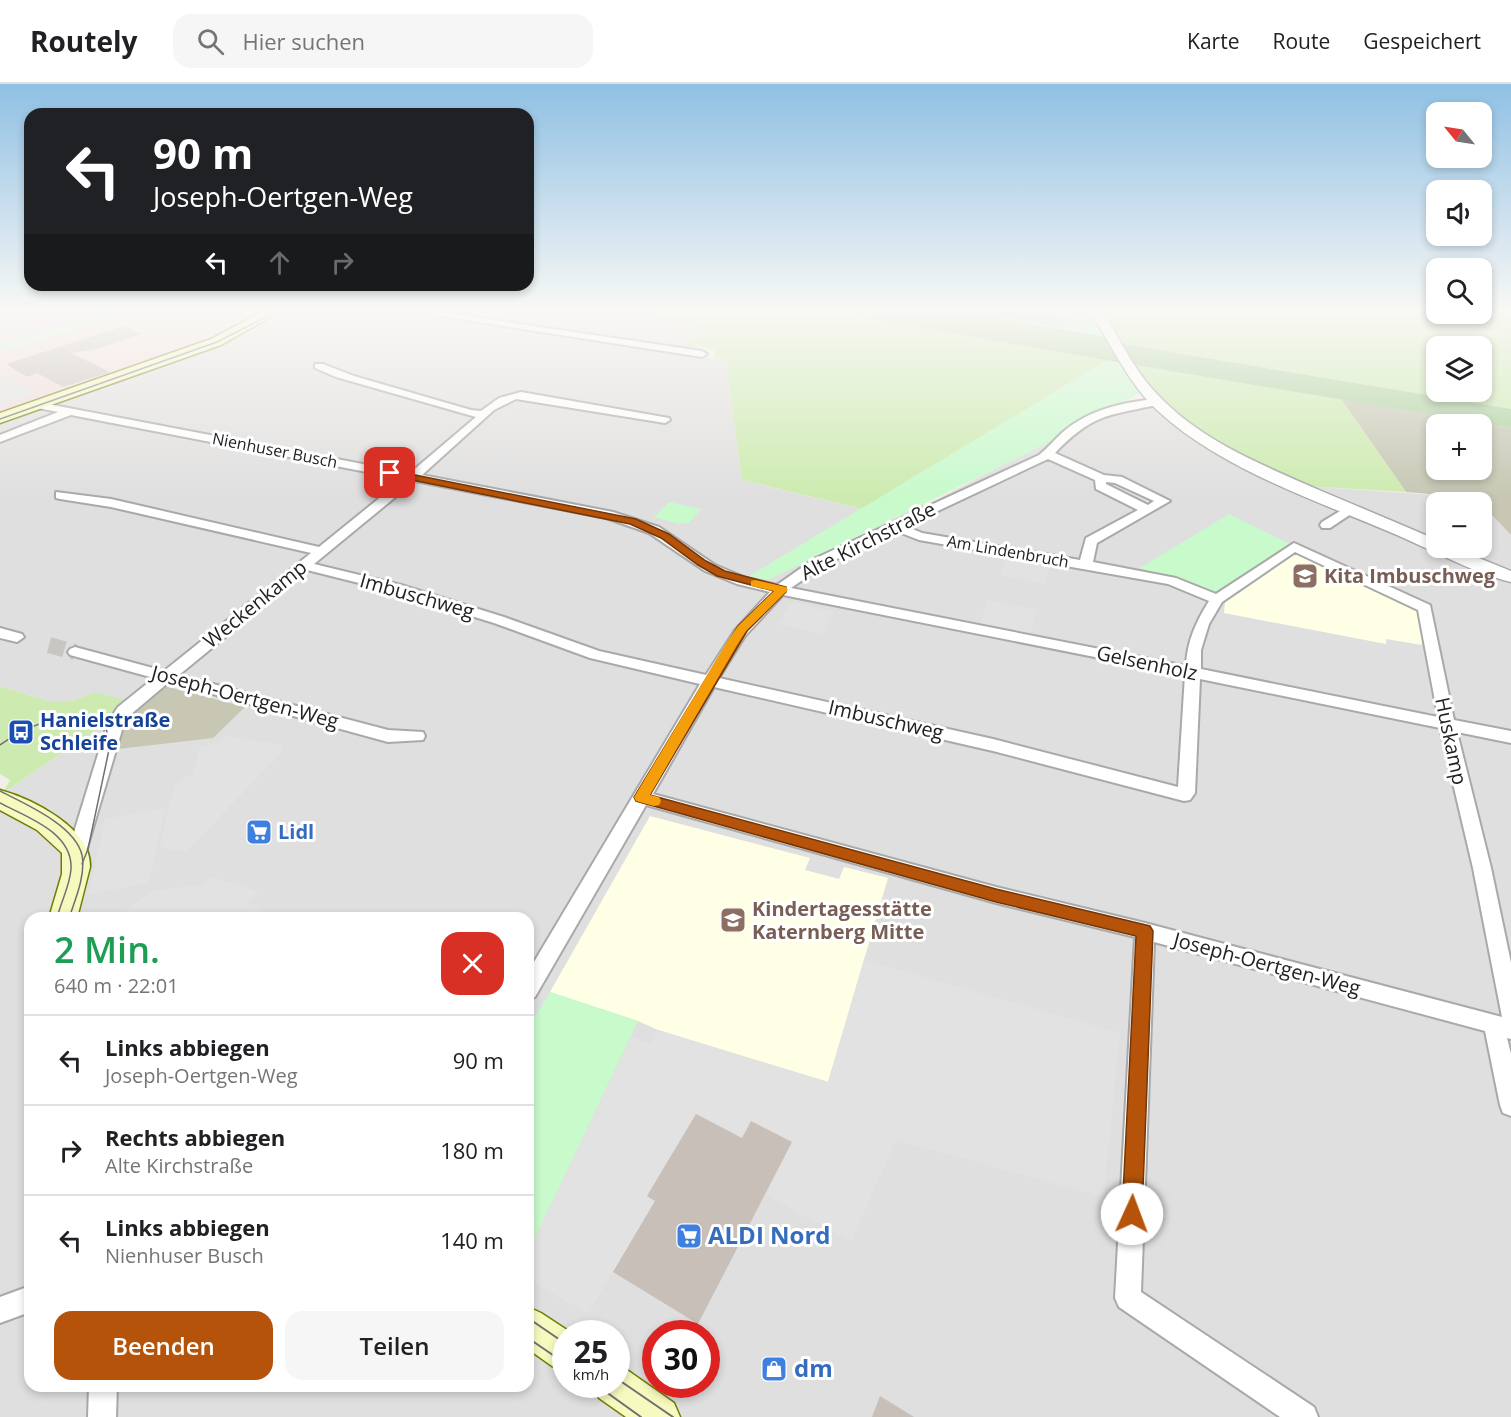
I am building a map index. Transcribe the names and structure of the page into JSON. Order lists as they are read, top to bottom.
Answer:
{
  "streets": {
    "street": [
      "Nienhuser Busch",
      "Alte Kirchstraße",
      "Am Lindenbruch",
      "Imbuschweg",
      "Weckenkamp",
      "Gelsenholz",
      "Joseph-Oertgen-Weg",
      "Huskamp"
    ]
  },
  "crossings": [
    ["Nienhuser Busch", "Alte Kirchstraße"],
    ["Nienhuser Busch", "Weckenkamp"],
    ["Nienhuser Busch", "Gelsenholz"],
    ["Alte Kirchstraße", "Am Lindenbruch"],
    ["Alte Kirchstraße", "Imbuschweg"],
    ["Alte Kirchstraße", "Gelsenholz"],
    ["Alte Kirchstraße", "Joseph-Oertgen-Weg"],
    ["Am Lindenbruch", "Imbuschweg"],
    ["Imbuschweg", "Weckenkamp"],
    ["Imbuschweg", "Gelsenholz"],
    ["Imbuschweg", "Huskamp"],
    ["Weckenkamp", "Joseph-Oertgen-Weg"],
    ["Gelsenholz", "Huskamp"],
    ["Joseph-Oertgen-Weg", "Huskamp"]
  ],
  "places": {
    "school or university": ["Kita Imbuschweg", "Kindertagesstätte Katernberg Mitte"],
    "bus stop": ["Hanielstraße Schleife"],
    "supermarket": ["Lidl", "ALDI Nord"],
    "shop": ["dm"]
  },
  "north": "top left",
  "page": {
    "header": "Routely",
    "search": "Hier suchen",
    "nav": ["Karte", "Route", "Gespeichert"],
    "map_buttons": ["+", "−"],
    "turn": ["90 m", "Joseph-Oertgen-Weg"],
    "heading": ["2 Min.", "640 m · 22:01"],
    "list": [
      {
        "name": "Links abbiegen",
        "note": "Joseph-Oertgen-Weg",
        "value": "90 m"
      },
      {
        "name": "Rechts abbiegen",
        "note": "Alte Kirchstraße",
        "value": "180 m"
      },
      {
        "name": "Links abbiegen",
        "note": "Nienhuser Busch",
        "value": "140 m"
      }
    ],
    "buttons": ["Beenden", "Teilen"],
    "speed": "25 km/h",
    "limit": "30"
  }
}
